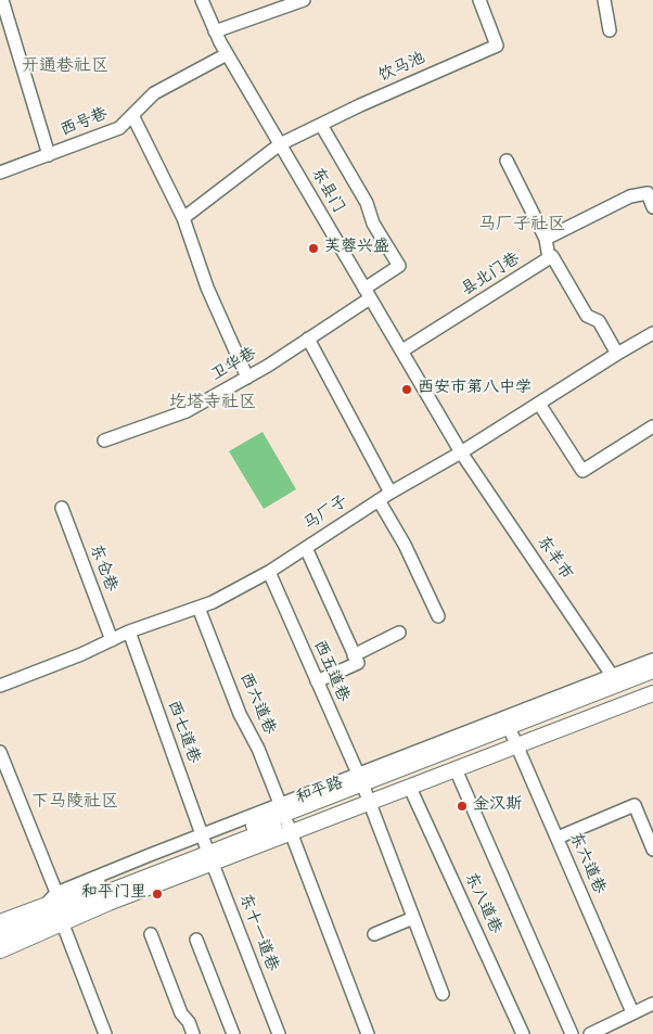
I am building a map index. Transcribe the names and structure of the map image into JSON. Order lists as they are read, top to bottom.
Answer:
{
  "streets": {
    "main road": ["和平路"],
    "street": [
      "饮马池",
      "西号巷",
      "东县门",
      "县北门巷",
      "卫华巷",
      "马厂子",
      "东羊市",
      "东仓巷",
      "西五道巷",
      "西六道巷",
      "西七道巷",
      "东六道巷",
      "东八道巷",
      "东十一道巷"
    ]
  },
  "crossings": [
    ["饮马池", "东县门"],
    ["饮马池", "卫华巷"],
    ["西号巷", "东县门"],
    ["东县门", "县北门巷"],
    ["东县门", "卫华巷"],
    ["东县门", "马厂子"],
    ["东县门", "东羊市"],
    ["马厂子", "东羊市"],
    ["马厂子", "东仓巷"],
    ["马厂子", "西五道巷"],
    ["马厂子", "西六道巷"],
    ["马厂子", "西七道巷"],
    ["东羊市", "和平路"],
    ["西五道巷", "和平路"],
    ["西六道巷", "和平路"],
    ["西七道巷", "和平路"],
    ["西七道巷", "东十一道巷"],
    ["和平路", "东六道巷"],
    ["和平路", "东十一道巷"]
  ],
  "districts": [
    "开通巷社区",
    "马厂子社区",
    "圪塔寺社区",
    "下马陵社区"
  ],
  "places": [
    "芙蓉兴盛",
    "西安市第八中学",
    "金汉斯",
    "和平门里"
  ]
}
